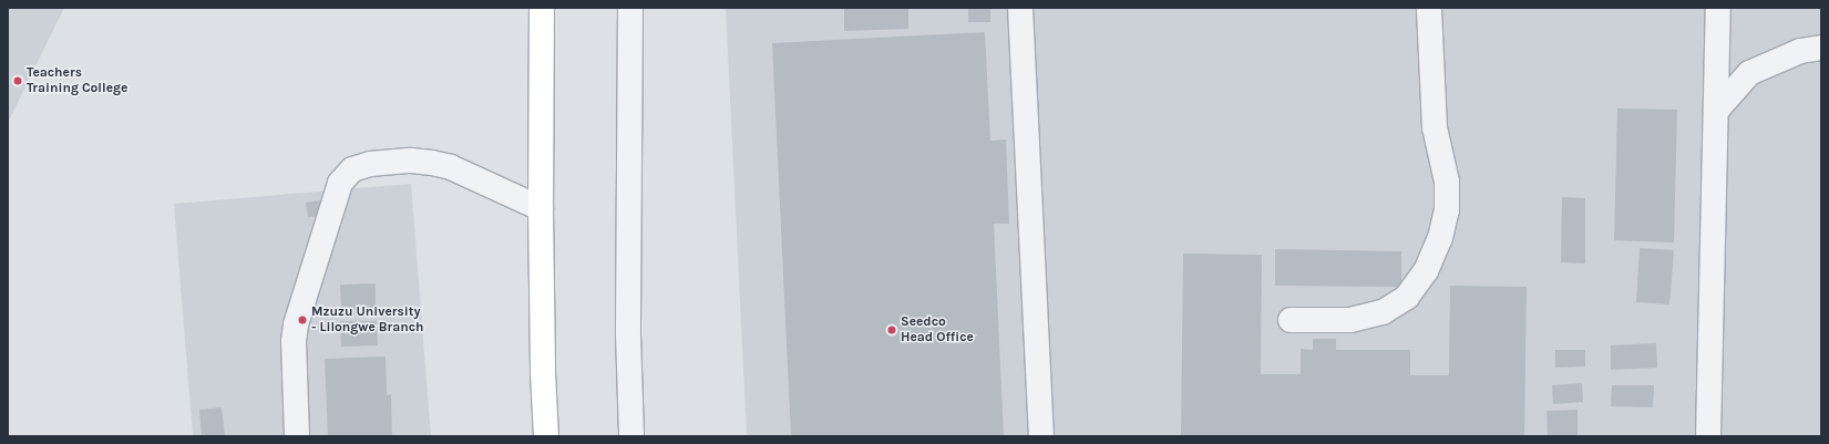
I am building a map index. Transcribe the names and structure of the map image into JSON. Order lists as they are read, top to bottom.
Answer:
{
  "places": ["Teachers Training College", "Mzuzu University - Lilongwe Branch", "Seedco Head Office"]
}
